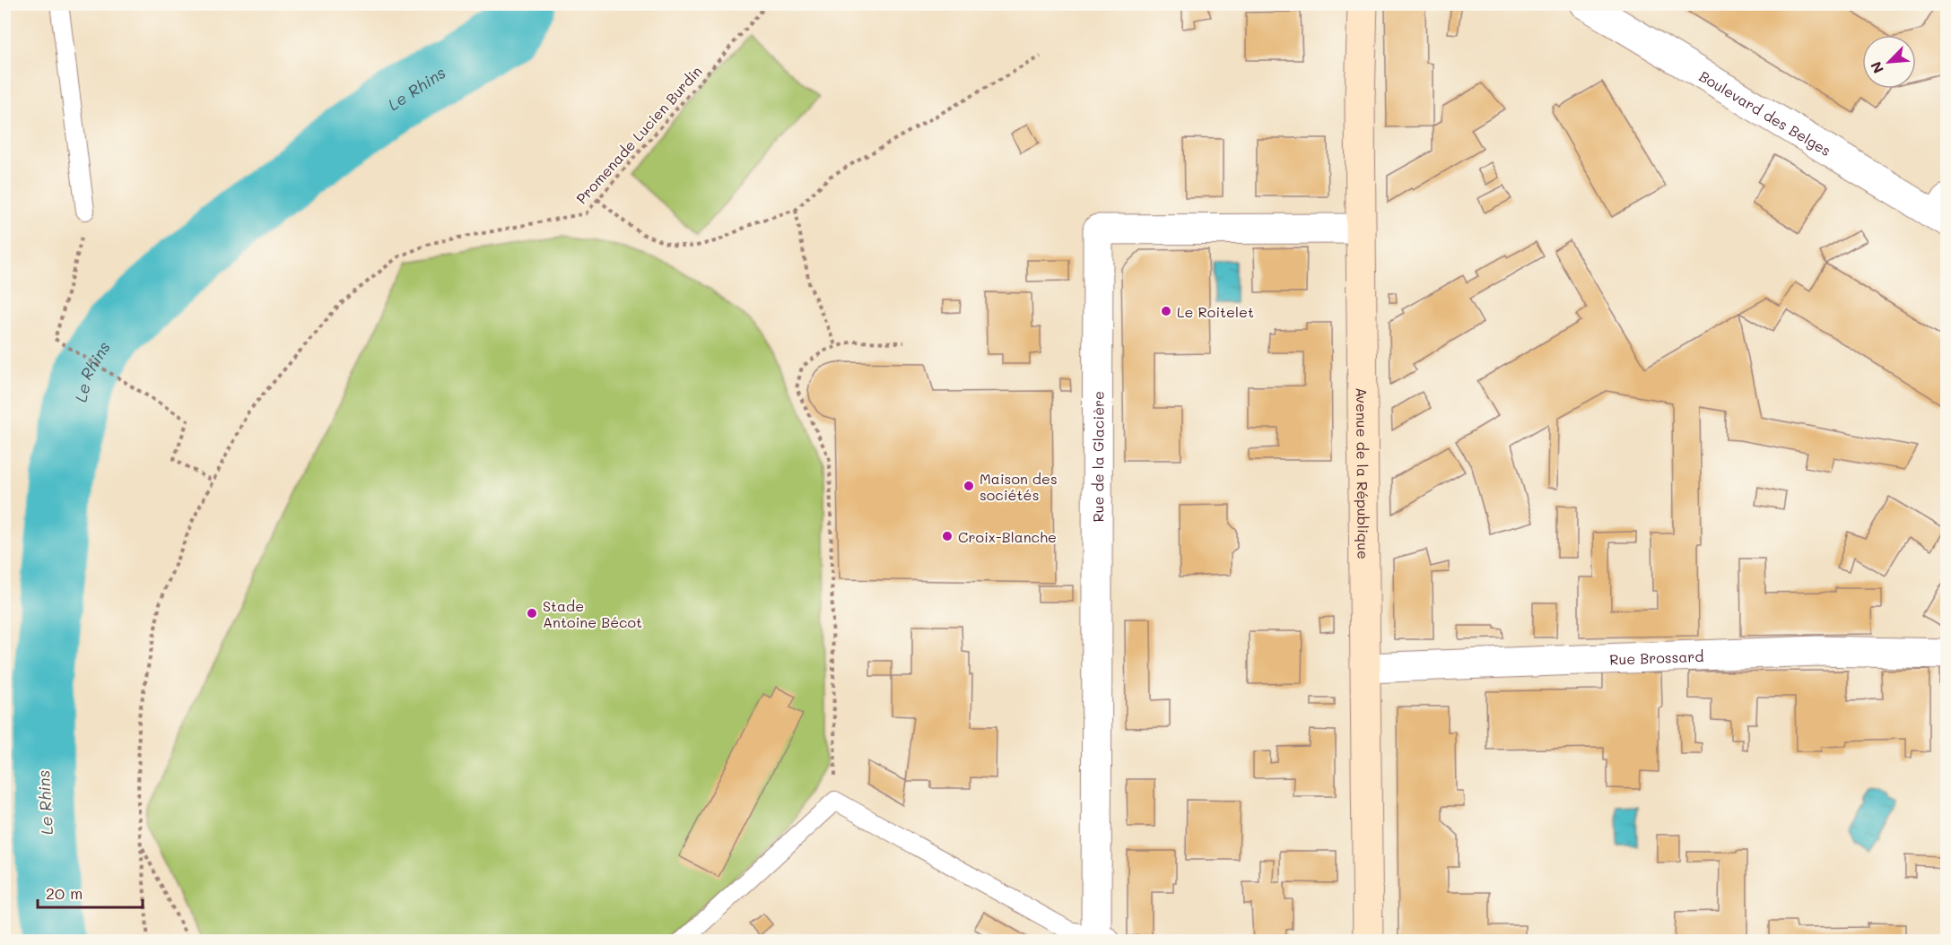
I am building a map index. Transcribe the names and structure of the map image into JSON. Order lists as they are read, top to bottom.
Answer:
{
  "streets": {
    "main road": ["Avenue de la République"],
    "street": ["Boulevard des Belges", "Rue de la Glacière", "Rue Brossard"],
    "path": ["Promenade Lucien Burdin"]
  },
  "crossings": [
    ["Rue de la Glacière", "Avenue de la République"],
    ["Avenue de la République", "Rue Brossard"]
  ],
  "water": ["Le Rhins"],
  "places": [
    "Le Roitelet",
    "Maison des sociétés",
    "Croix-Blanche",
    "Stade Antoine Bécot"
  ],
  "scale_bar": "20 m",
  "north": "bottom left"
}
